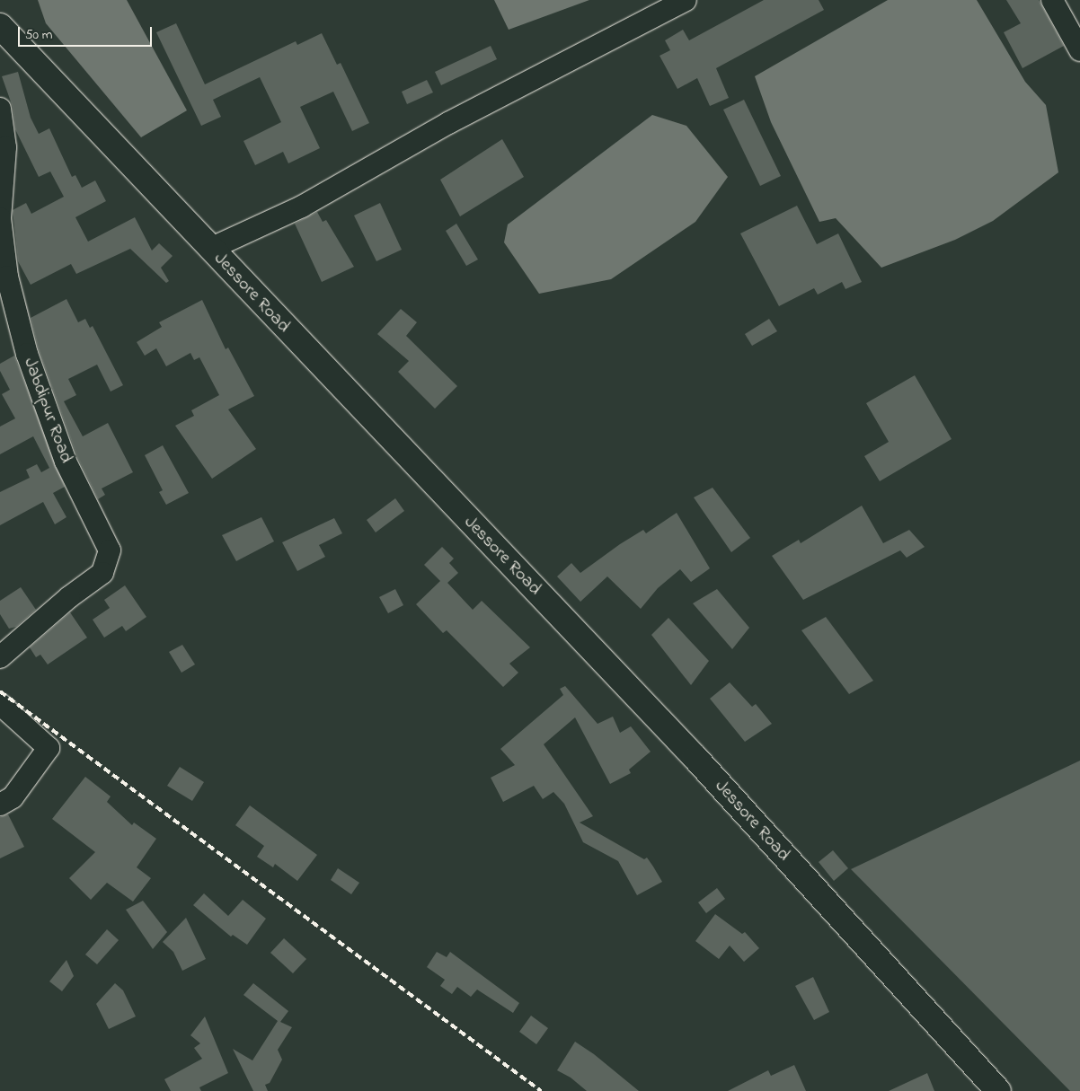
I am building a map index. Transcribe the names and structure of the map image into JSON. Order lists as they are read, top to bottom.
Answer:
{
  "streets": {
    "highway": ["Jessore Road"],
    "street": ["Jabdipur Road"]
  },
  "scale_bar": "50 m"
}
